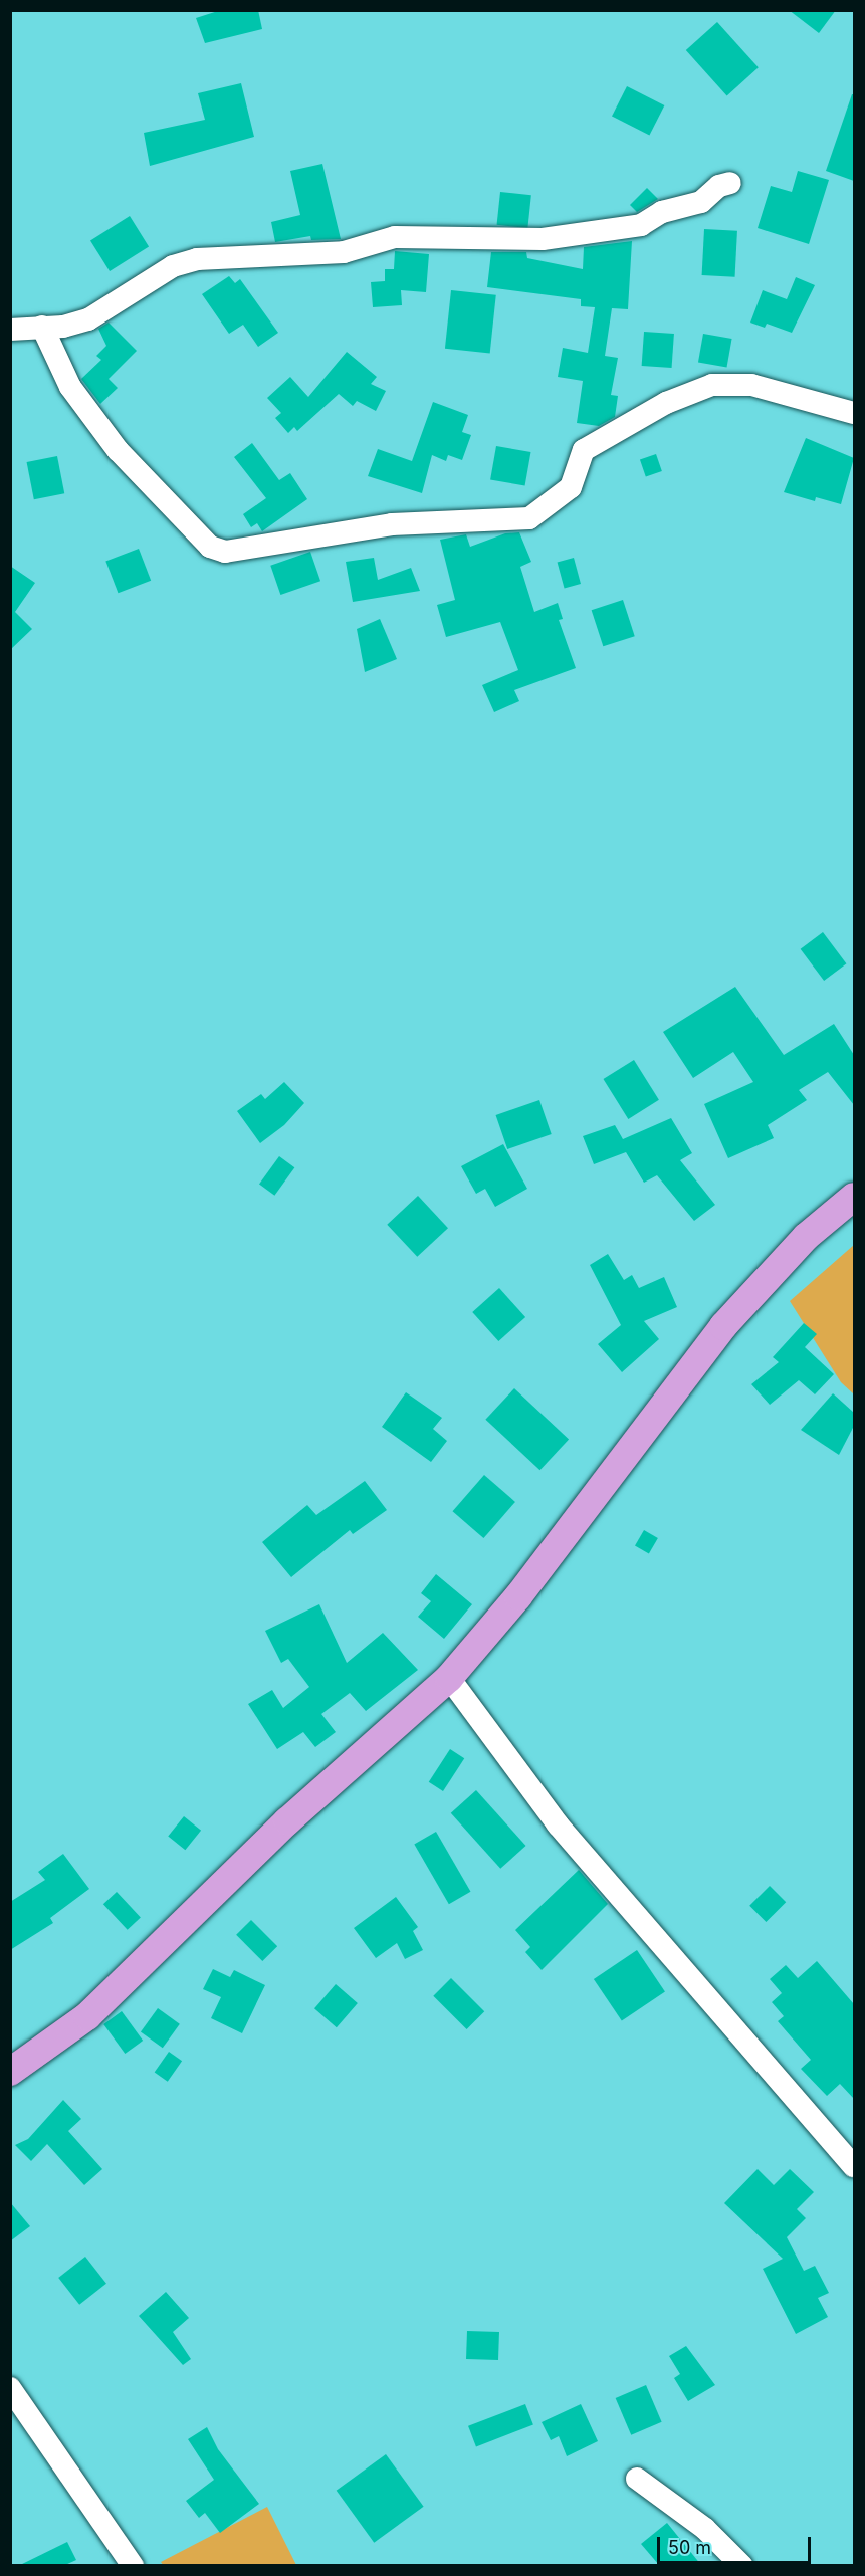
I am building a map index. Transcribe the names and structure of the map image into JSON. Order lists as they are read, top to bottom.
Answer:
{
  "scale_bar": "50 m"
}
